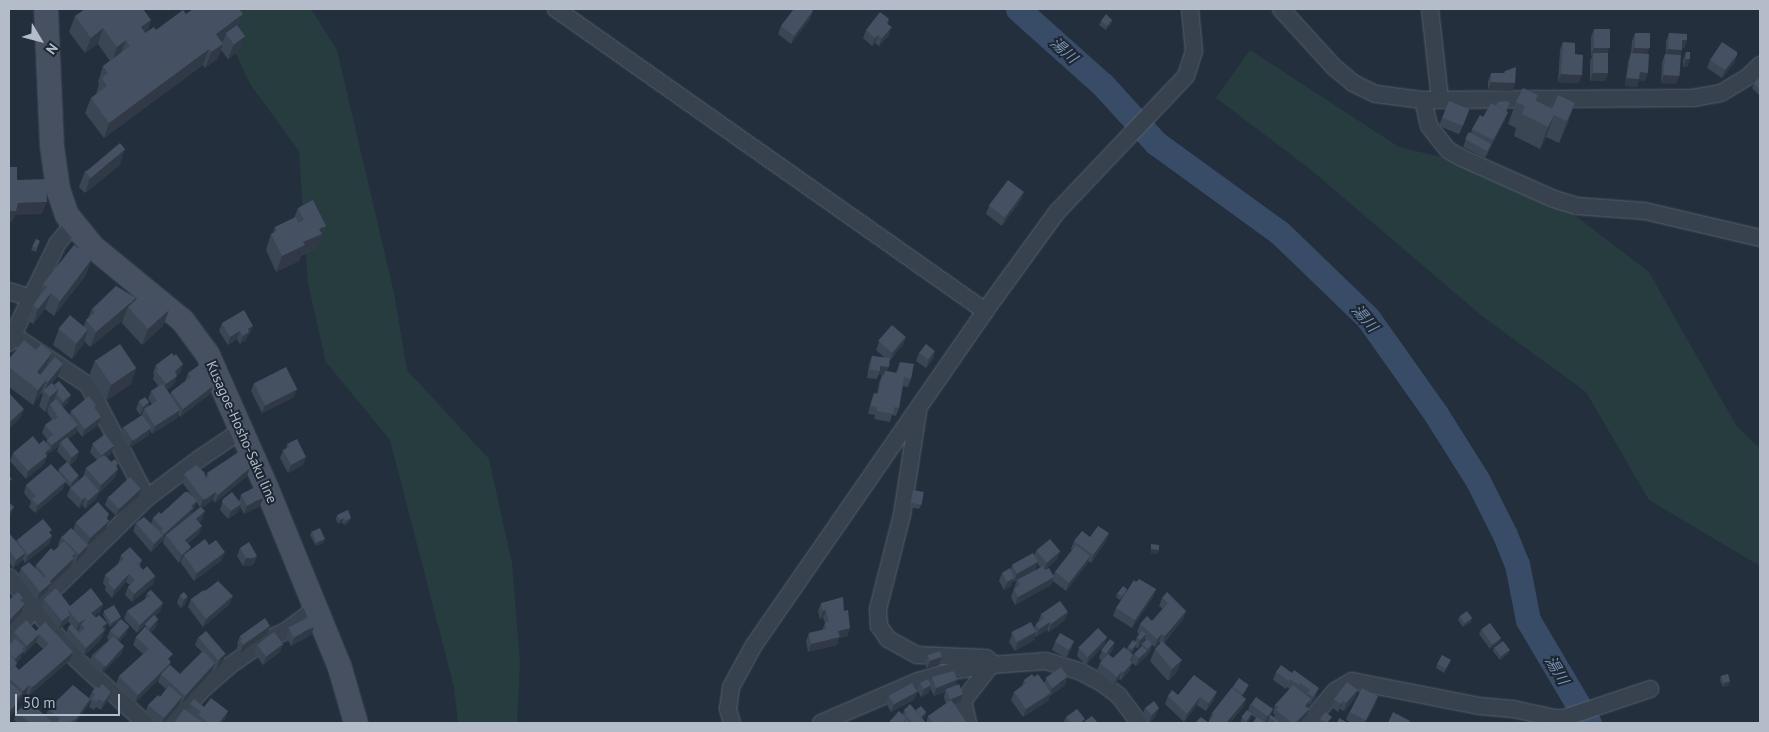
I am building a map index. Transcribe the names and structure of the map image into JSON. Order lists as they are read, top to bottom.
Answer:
{
  "streets": {
    "main road": ["Kusagoe-Hosho-Saku line"]
  },
  "water": ["湯川"],
  "scale_bar": "50 m",
  "north": "bottom right"
}
